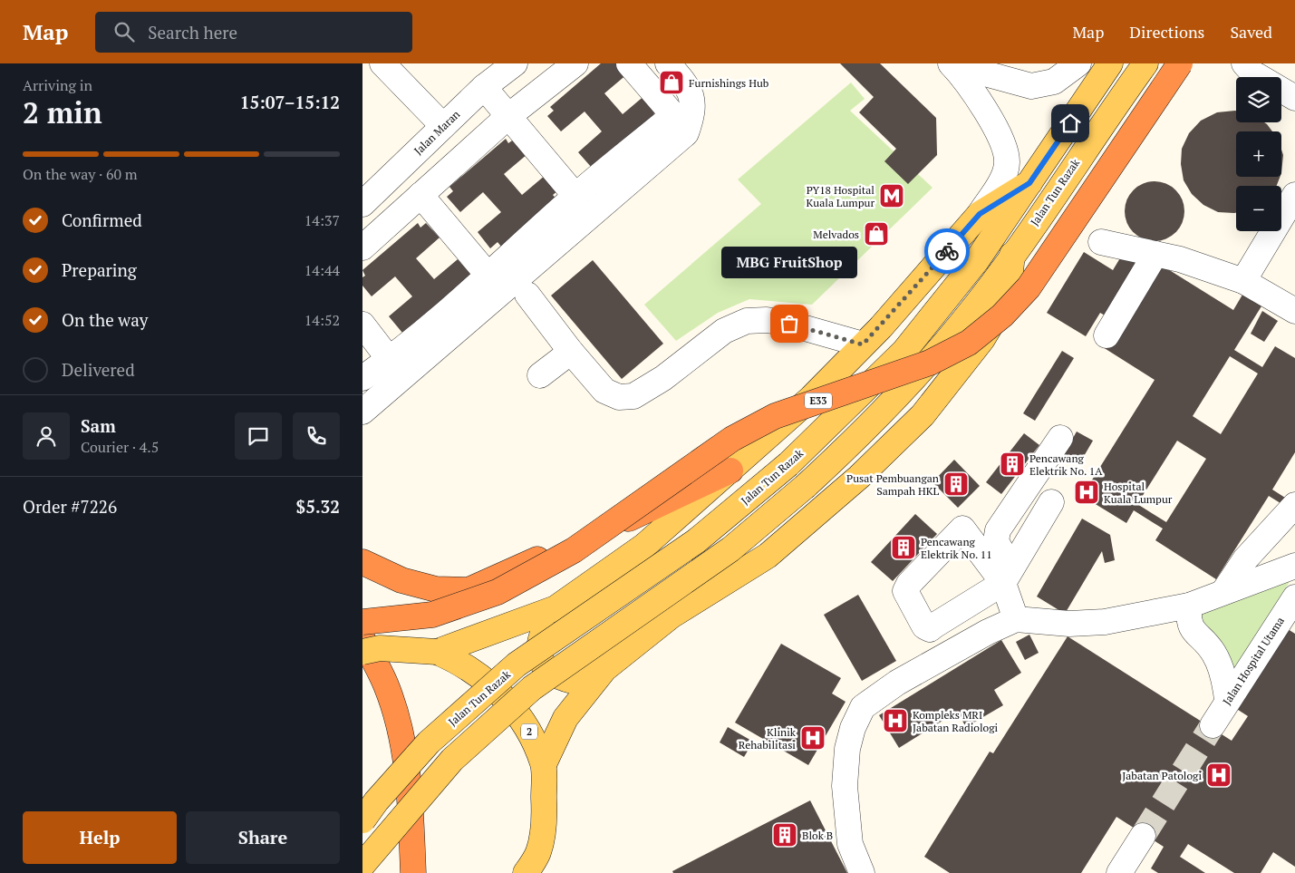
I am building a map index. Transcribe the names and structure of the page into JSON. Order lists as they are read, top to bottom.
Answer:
{
  "streets": {
    "highway": ["E33"],
    "main road": ["Jalan Tun Razak", "2"],
    "street": ["Jalan Maran", "Jalan Hospital Utama"]
  },
  "crossings": [
    ["Jalan Tun Razak", "2"]
  ],
  "places": {
    "shop": ["Furnishings Hub", "Melvados"],
    "metro station": ["PY18 Hospital Kuala Lumpur"],
    "other": ["MBG FruitShop"],
    "building": [
      "Pencawang Elektrik No. 1A",
      "Pusat Pembuangan Sampah HKL",
      "Pencawang Elektrik No. 11",
      "Blok B"
    ],
    "hospital": [
      "Hospital Kuala Lumpur",
      "Kompleks MRI Jabatan Radiologi",
      "Klinik Rehabilitasi",
      "Jabatan Patologi"
    ]
  },
  "page": {
    "header": "Map",
    "search": "Search here",
    "nav": ["Map", "Directions", "Saved"],
    "heading": ["2 min", "Arriving in", "15:07–15:12"],
    "panel": [
      "Sam",
      "Courier · 4.5",
      "Order #7226",
      "$5.32"
    ],
    "map_buttons": ["+", "−"],
    "bar": "On the way · 60 m",
    "list": [
      ["Confirmed", "14:37"],
      ["Preparing", "14:44"],
      ["On the way", "14:52"],
      "Delivered"
    ],
    "bubble": "MBG FruitShop",
    "buttons": ["Help", "Share"]
  }
}
